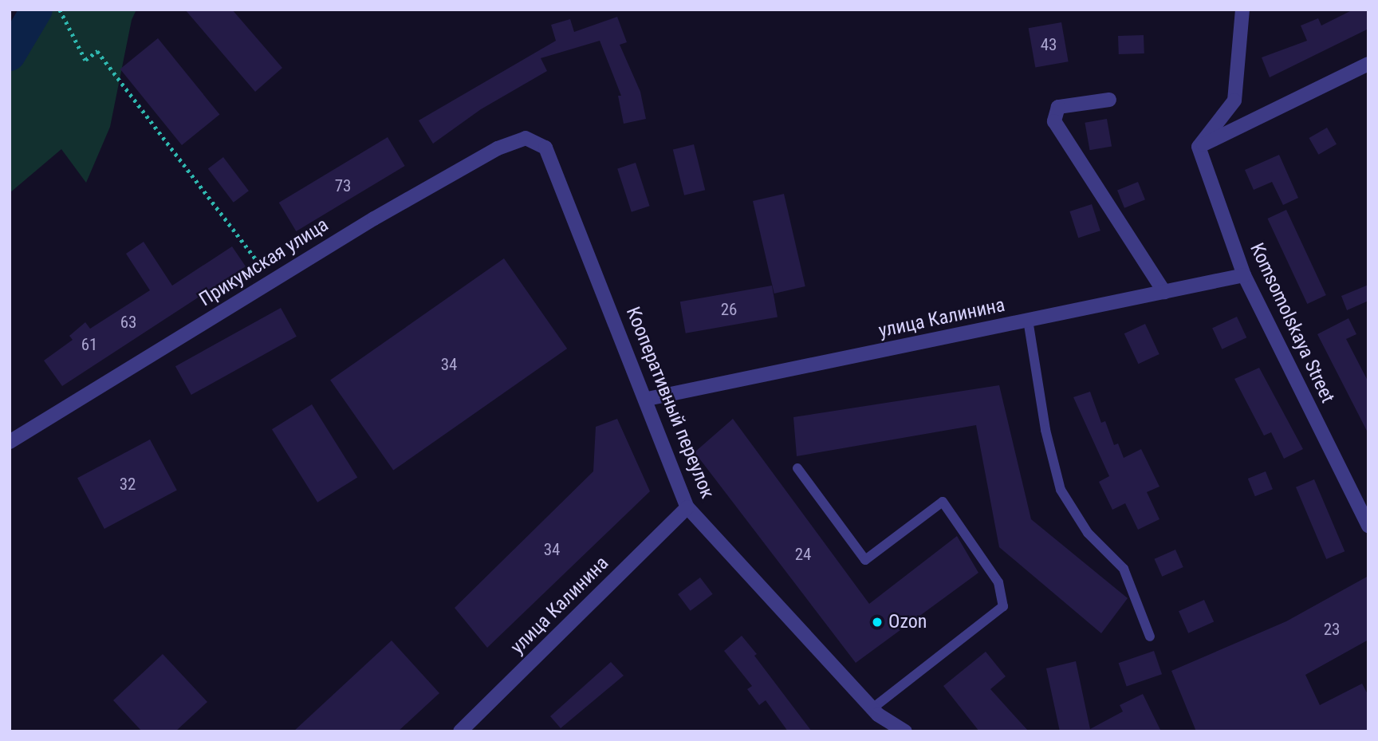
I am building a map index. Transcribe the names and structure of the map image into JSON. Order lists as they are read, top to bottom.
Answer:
{
  "streets": {
    "street": [
      "Прикумская улица",
      "улица Калинина",
      "Komsomolskaya Street",
      "Кооперативный переулок"
    ]
  },
  "crossings": [
    ["Прикумская улица", "Кооперативный переулок"],
    ["улица Калинина", "Komsomolskaya Street"],
    ["улица Калинина", "Кооперативный переулок"]
  ],
  "places": ["Ozon"],
  "house_numbers": [
    "43",
    "73",
    "26",
    "63",
    "61",
    "34",
    "32",
    "34",
    "24",
    "23"
  ]
}
